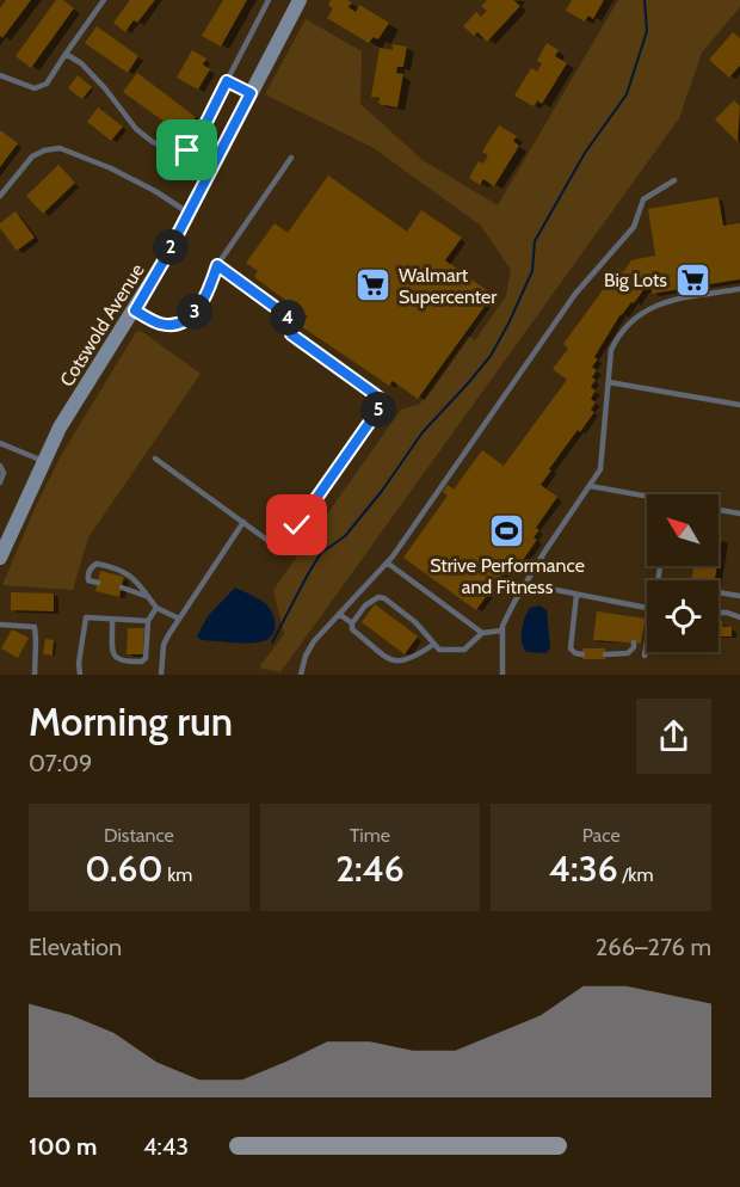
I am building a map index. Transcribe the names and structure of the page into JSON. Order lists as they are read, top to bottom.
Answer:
{
  "streets": {
    "street": ["Cotswold Avenue"]
  },
  "places": {
    "supermarket": ["Big Lots", "Walmart Supercenter"],
    "sports": ["Strive Performance and Fitness"]
  },
  "north": "top left",
  "page": {
    "pins": [
      "2",
      "3",
      "4",
      "5"
    ],
    "heading": ["Morning run", "07:09"],
    "stats": [
      ["Distance", "0.60 km"],
      ["Time", "2:46"],
      ["Pace", "4:36 /km"]
    ],
    "chart": ["Elevation", "266–276 m"],
    "list": [
      {
        "name": "100 m",
        "note": "4:43"
      }
    ]
  }
}
